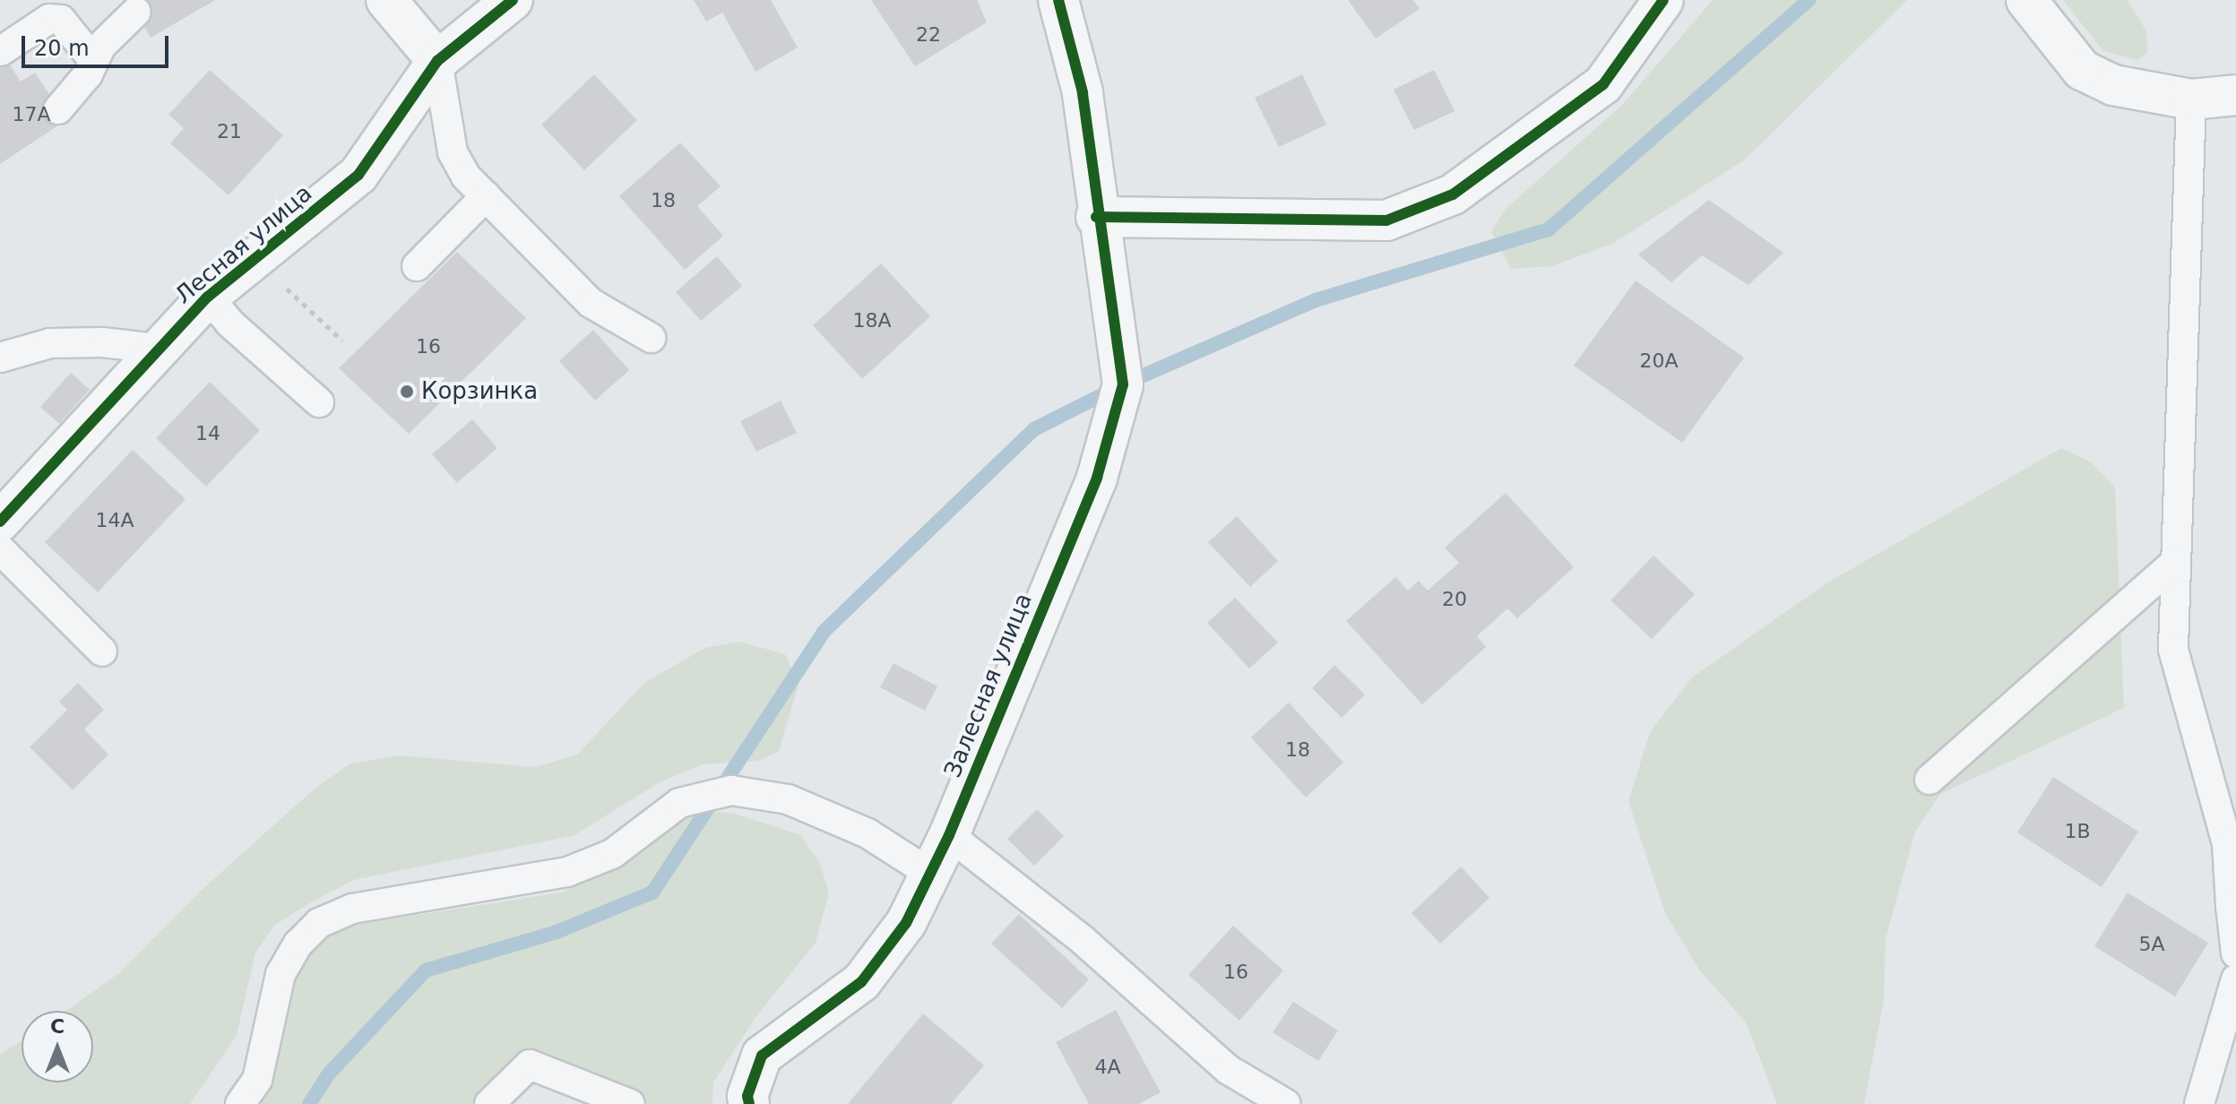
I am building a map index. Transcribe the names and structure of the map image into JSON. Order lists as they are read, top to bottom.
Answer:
{
  "streets": {
    "street": ["Лесная улица", "Залесная улица"]
  },
  "places": ["Корзинка"],
  "house_numbers": [
    "22",
    "17А",
    "21",
    "18",
    "18А",
    "16",
    "20А",
    "14",
    "14А",
    "20",
    "18",
    "1В",
    "5А",
    "16",
    "4А"
  ],
  "scale_bar": "20 m",
  "north": "top"
}
